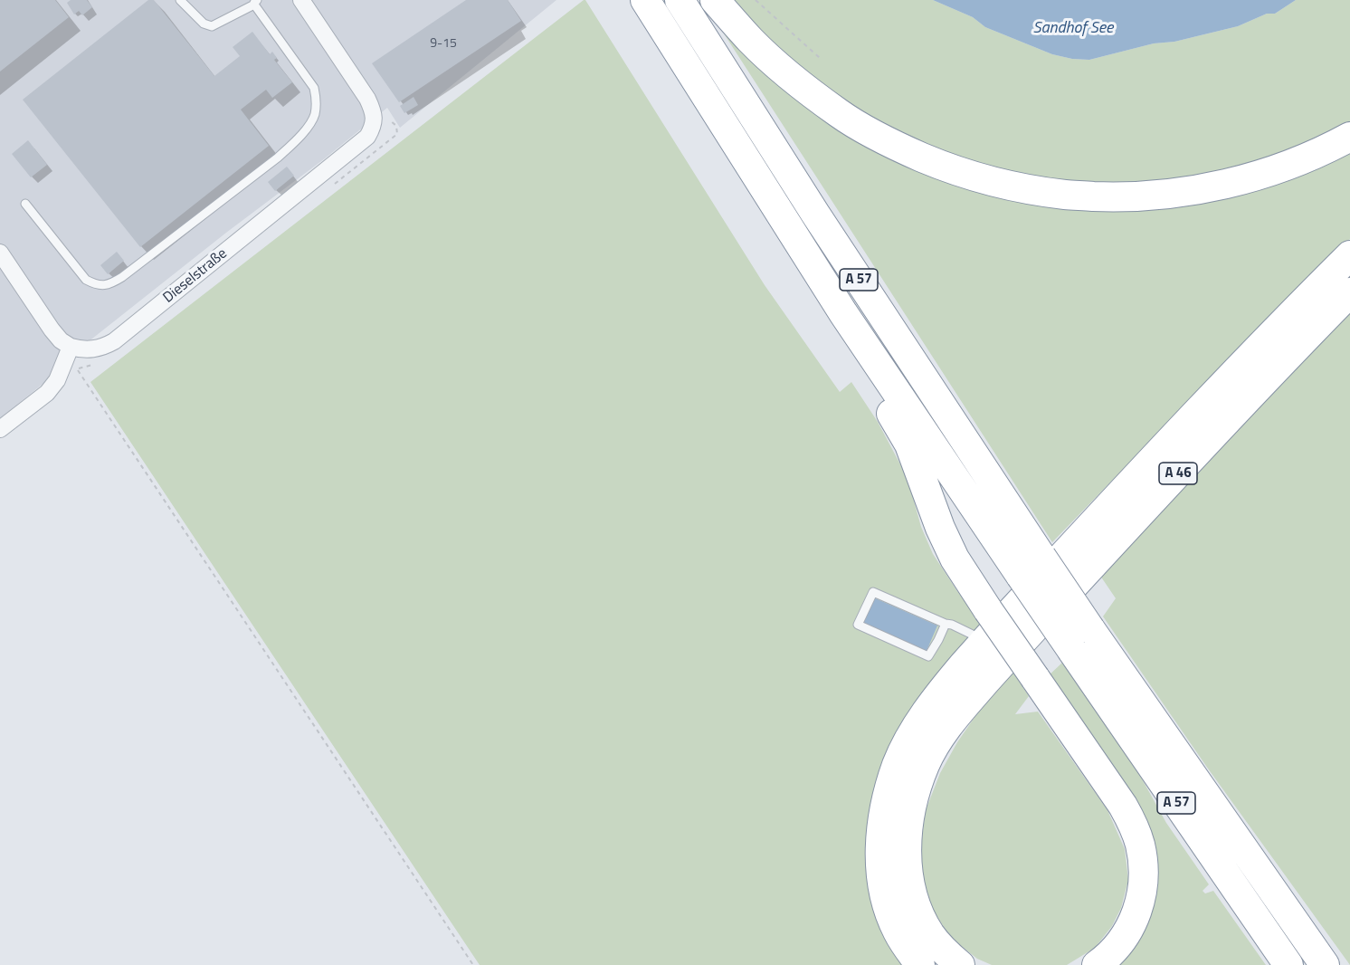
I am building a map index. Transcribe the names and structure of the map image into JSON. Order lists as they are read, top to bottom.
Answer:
{
  "streets": {
    "highway": ["A 57", "A 46"],
    "street": ["Dieselstraße"]
  },
  "water": ["Sandhof See"],
  "house_numbers": ["9-15"]
}
